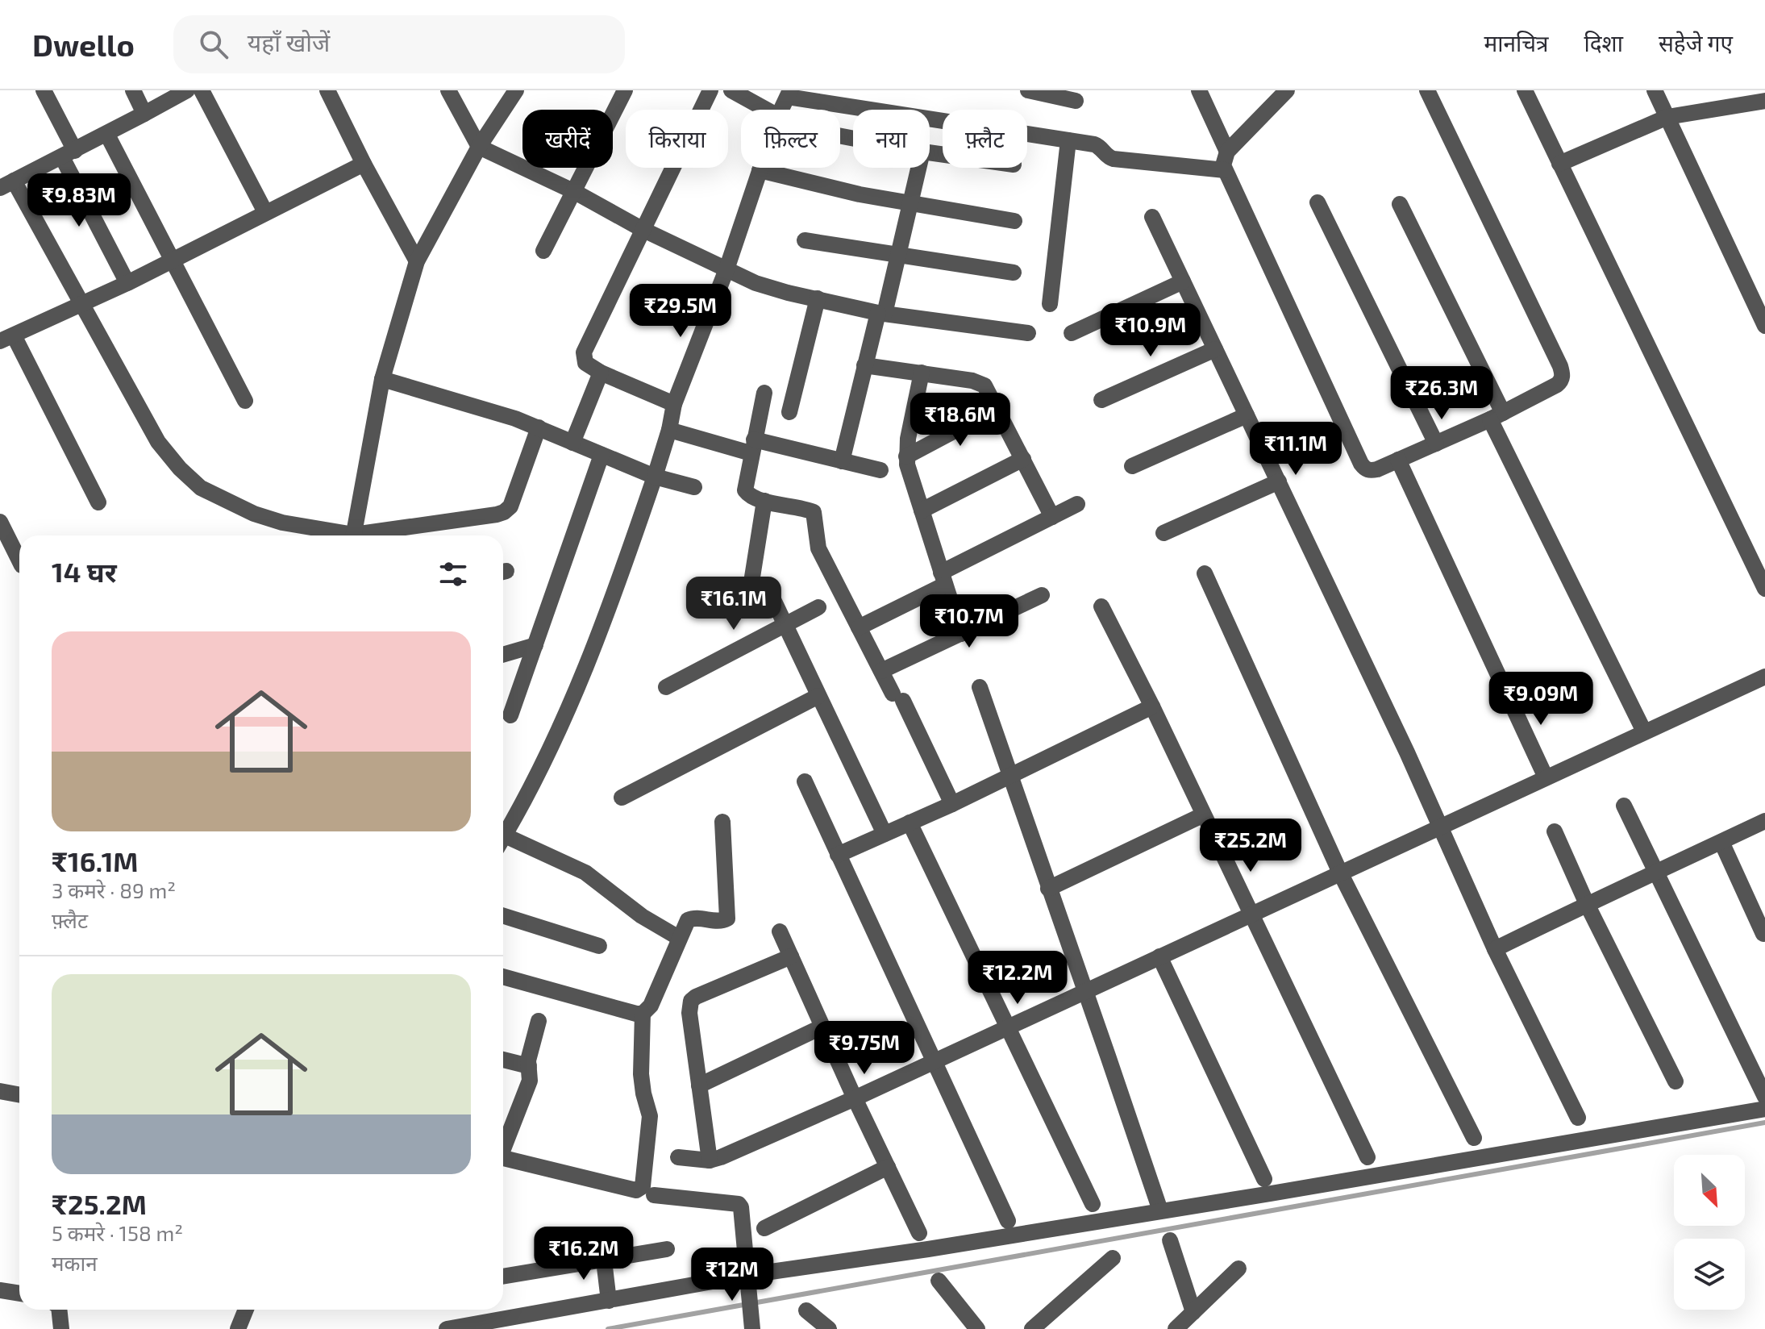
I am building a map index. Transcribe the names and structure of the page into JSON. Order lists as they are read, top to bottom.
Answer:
{
  "north": "bottom right",
  "page": {
    "header": "Dwello",
    "search": "यहाँ खोजें",
    "nav": ["मानचित्र", "दिशा", "सहेजे गए"],
    "chip": [
      "खरीदें",
      "किराया",
      "फ़िल्टर",
      "नया",
      "फ़्लैट"
    ],
    "price": [
      "₹9.83M",
      "₹29.5M",
      "₹10.9M",
      "₹26.3M",
      "₹18.6M",
      "₹11.1M",
      "₹16.1M",
      "₹10.7M",
      "₹9.09M",
      "₹25.2M",
      "₹12.2M",
      "₹9.75M",
      "₹16.2M",
      "₹12M"
    ],
    "heading": "14 घर",
    "list": [
      {
        "name": "₹16.1M",
        "note": "3 कमरे · 89 m² · फ़्लैट"
      },
      {
        "name": "₹25.2M",
        "note": "5 कमरे · 158 m² · मकान"
      }
    ]
  }
}
